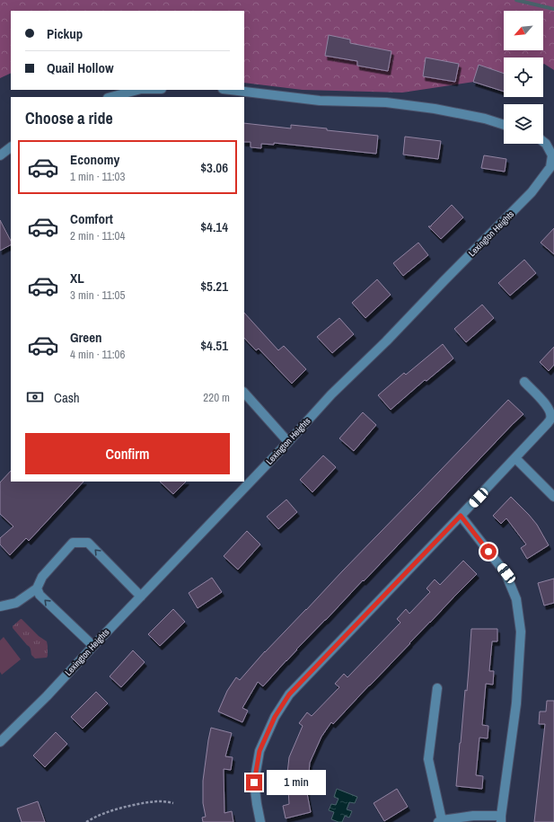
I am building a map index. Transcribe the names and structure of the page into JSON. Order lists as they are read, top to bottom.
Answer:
{
  "streets": {
    "street": ["Lexington Heights"]
  },
  "north": "bottom left",
  "page": {
    "banner": ["Pickup", "Quail Hollow"],
    "heading": "Choose a ride",
    "list": [
      {
        "name": "Economy",
        "note": "1 min · 11:03",
        "value": "$3.06"
      },
      {
        "name": "Comfort",
        "note": "2 min · 11:04",
        "value": "$4.14"
      },
      {
        "name": "XL",
        "note": "3 min · 11:05",
        "value": "$5.21"
      },
      {
        "name": "Green",
        "note": "4 min · 11:06",
        "value": "$4.51"
      }
    ],
    "pay": ["Cash", "220 m"],
    "buttons": "Confirm",
    "bubble": "1 min"
  }
}
